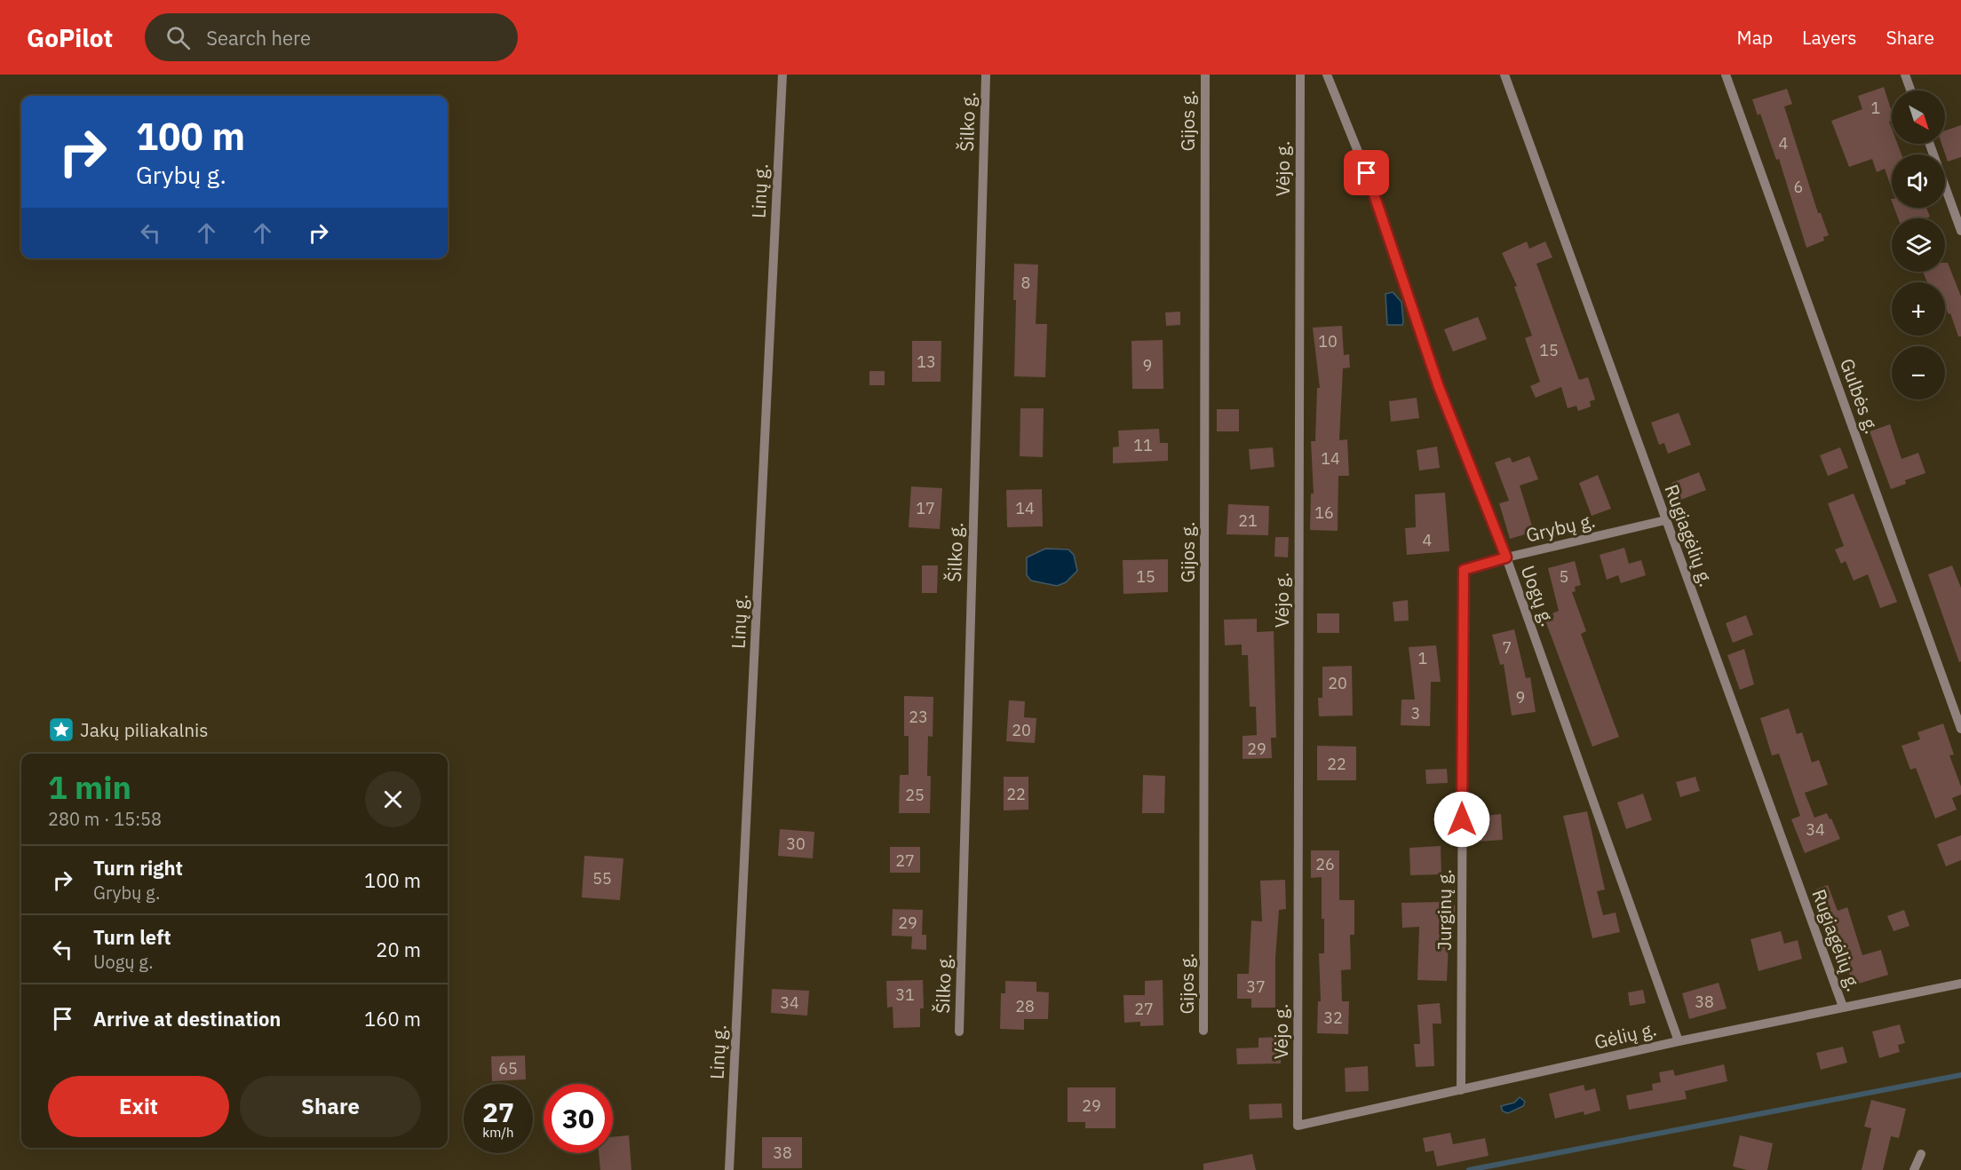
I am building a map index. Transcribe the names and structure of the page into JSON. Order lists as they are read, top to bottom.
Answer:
{
  "streets": {
    "street": [
      "Gijos g.",
      "Šilko g.",
      "Vėjo g.",
      "Linų g.",
      "Gulbės g.",
      "Grybų g.",
      "Rugiagėlių g.",
      "Uogų g.",
      "Jurginų g.",
      "Gėlių g."
    ]
  },
  "crossings": [
    ["Vėjo g.", "Gėlių g."],
    ["Grybų g.", "Rugiagėlių g."],
    ["Grybų g.", "Uogų g."],
    ["Grybų g.", "Jurginų g."],
    ["Rugiagėlių g.", "Gėlių g."],
    ["Uogų g.", "Gėlių g."],
    ["Jurginų g.", "Gėlių g."]
  ],
  "places": {
    "place": ["Jakų piliakalnis"]
  },
  "house_numbers": [
    "1",
    "4",
    "6",
    "8",
    "10",
    "15",
    "13",
    "9",
    "11",
    "14",
    "17",
    "14",
    "16",
    "21",
    "4",
    "15",
    "5",
    "7",
    "1",
    "20",
    "9",
    "3",
    "23",
    "20",
    "29",
    "22",
    "22",
    "25",
    "34",
    "30",
    "27",
    "26",
    "55",
    "29",
    "37",
    "31",
    "38",
    "34",
    "28",
    "27",
    "32",
    "65",
    "29",
    "38"
  ],
  "north": "bottom right",
  "page": {
    "header": "GoPilot",
    "search": "Search here",
    "nav": ["Map", "Layers", "Share"],
    "map_buttons": ["+", "−"],
    "turn": ["100 m", "Grybų g."],
    "heading": ["1 min", "280 m · 15:58"],
    "list": [
      {
        "name": "Turn right",
        "note": "Grybų g.",
        "value": "100 m"
      },
      {
        "name": "Turn left",
        "note": "Uogų g.",
        "value": "20 m"
      },
      {
        "name": "Arrive at destination",
        "value": "160 m"
      }
    ],
    "buttons": ["Exit", "Share"],
    "speed": "27 km/h",
    "limit": "30"
  }
}
